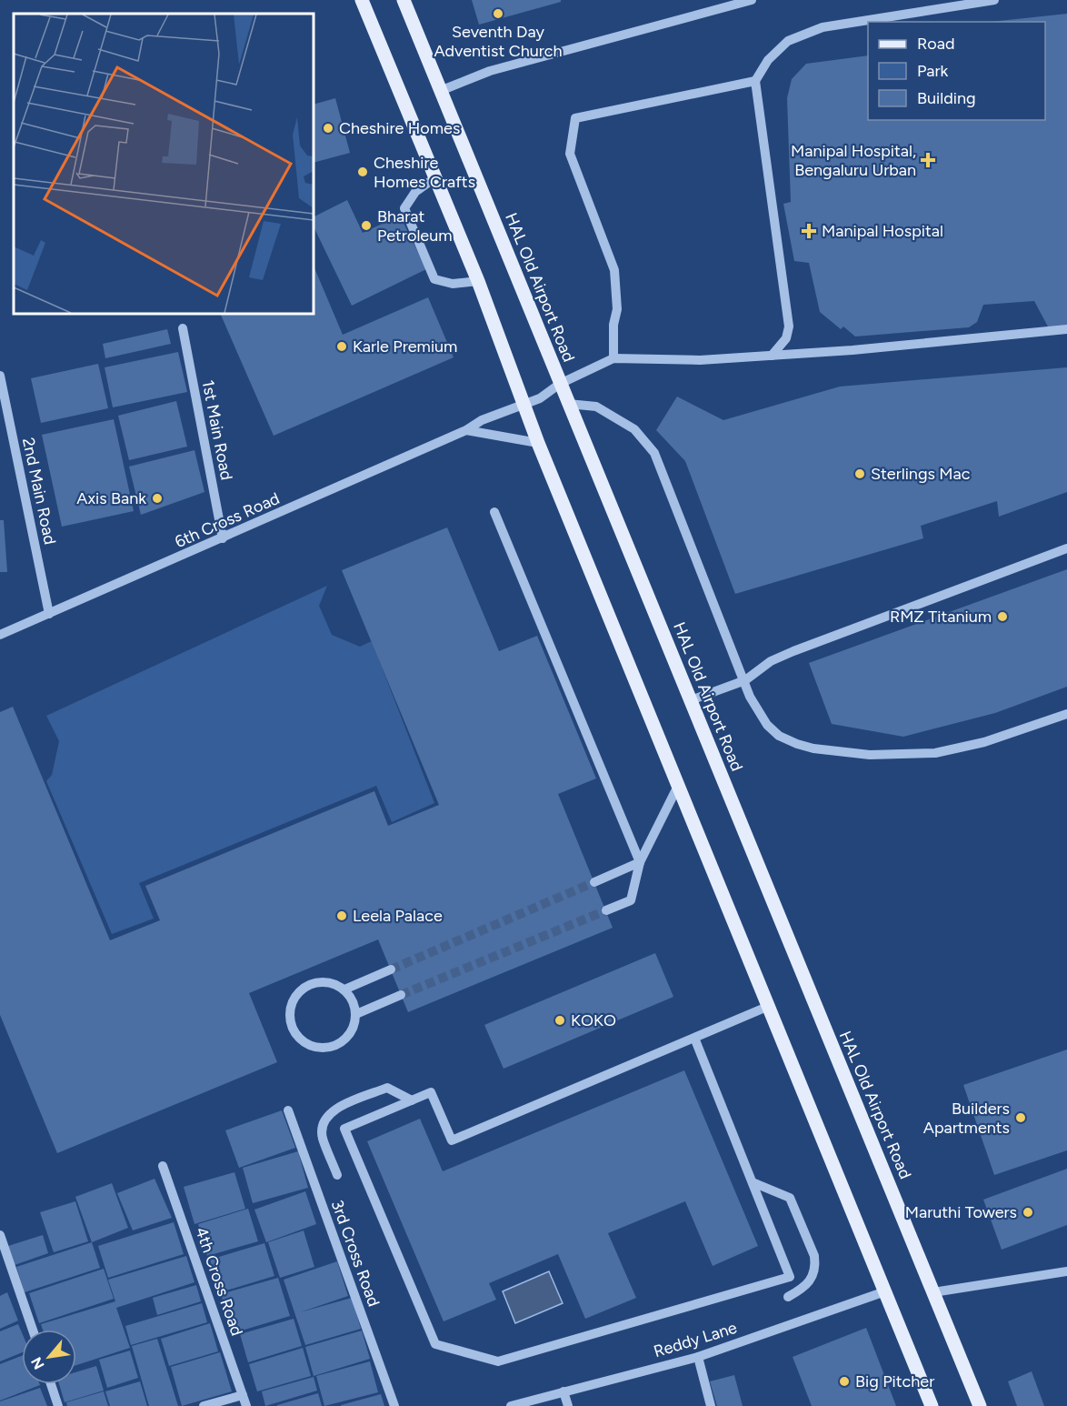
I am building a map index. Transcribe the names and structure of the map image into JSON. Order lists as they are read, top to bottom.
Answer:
{
  "streets": {
    "main road": ["HAL Old Airport Road"],
    "street": [
      "1st Main Road",
      "2nd Main Road",
      "6th Cross Road",
      "3rd Cross Road",
      "4th Cross Road",
      "Reddy Lane"
    ]
  },
  "crossings": [
    ["HAL Old Airport Road", "6th Cross Road"],
    ["1st Main Road", "6th Cross Road"],
    ["2nd Main Road", "6th Cross Road"]
  ],
  "places": {
    "other": [
      "Seventh Day Adventist Church",
      "Cheshire Homes",
      "Cheshire Homes Crafts",
      "Bharat Petroleum",
      "Karle Premium",
      "Sterlings Mac",
      "Axis Bank",
      "RMZ Titanium",
      "Leela Palace",
      "KOKO",
      "Builders Apartments",
      "Maruthi Towers",
      "Big Pitcher"
    ],
    "health": ["Manipal Hospital, Bengaluru Urban", "Manipal Hospital"]
  },
  "legend": ["Road", "Park", "Building"],
  "north": "bottom left"
}
